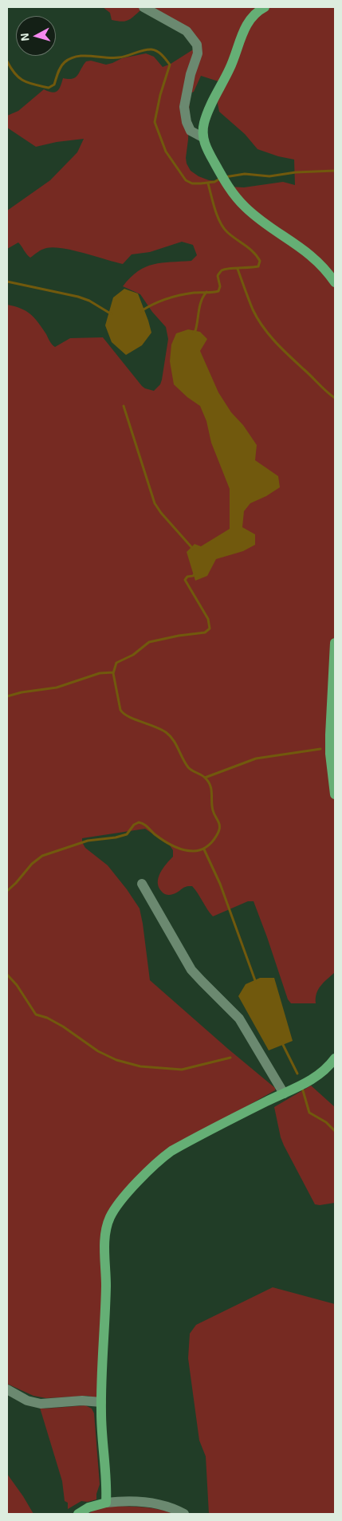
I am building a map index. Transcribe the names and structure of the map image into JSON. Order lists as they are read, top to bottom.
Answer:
{
  "north": "left"
}
